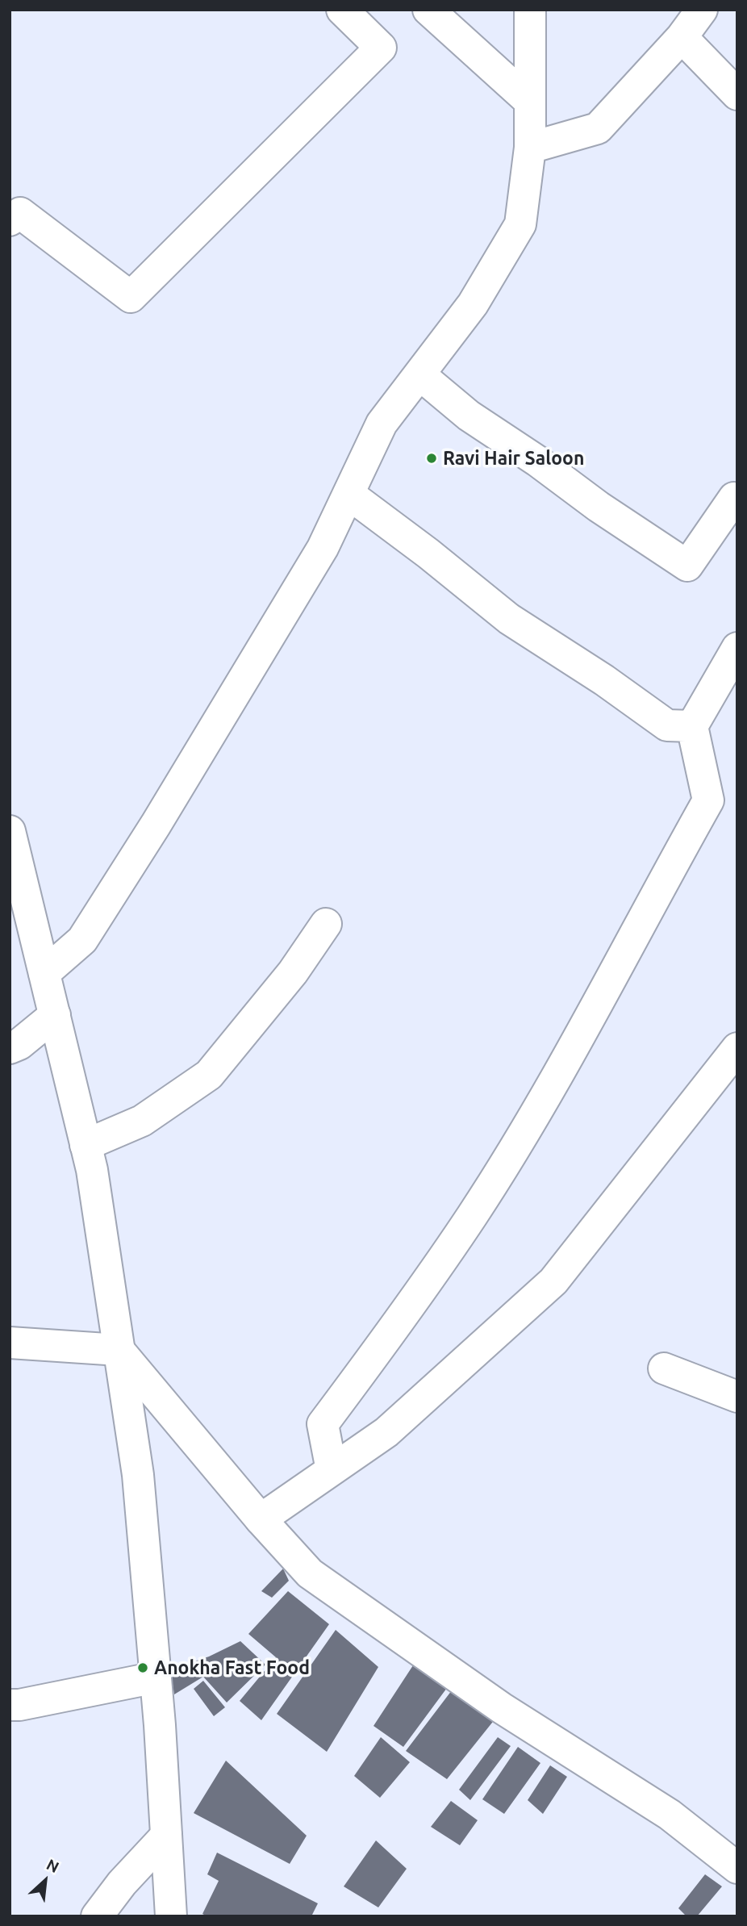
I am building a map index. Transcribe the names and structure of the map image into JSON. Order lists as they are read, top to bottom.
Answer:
{
  "places": ["Ravi Hair Saloon", "Anokha Fast Food"],
  "north": "top right"
}
